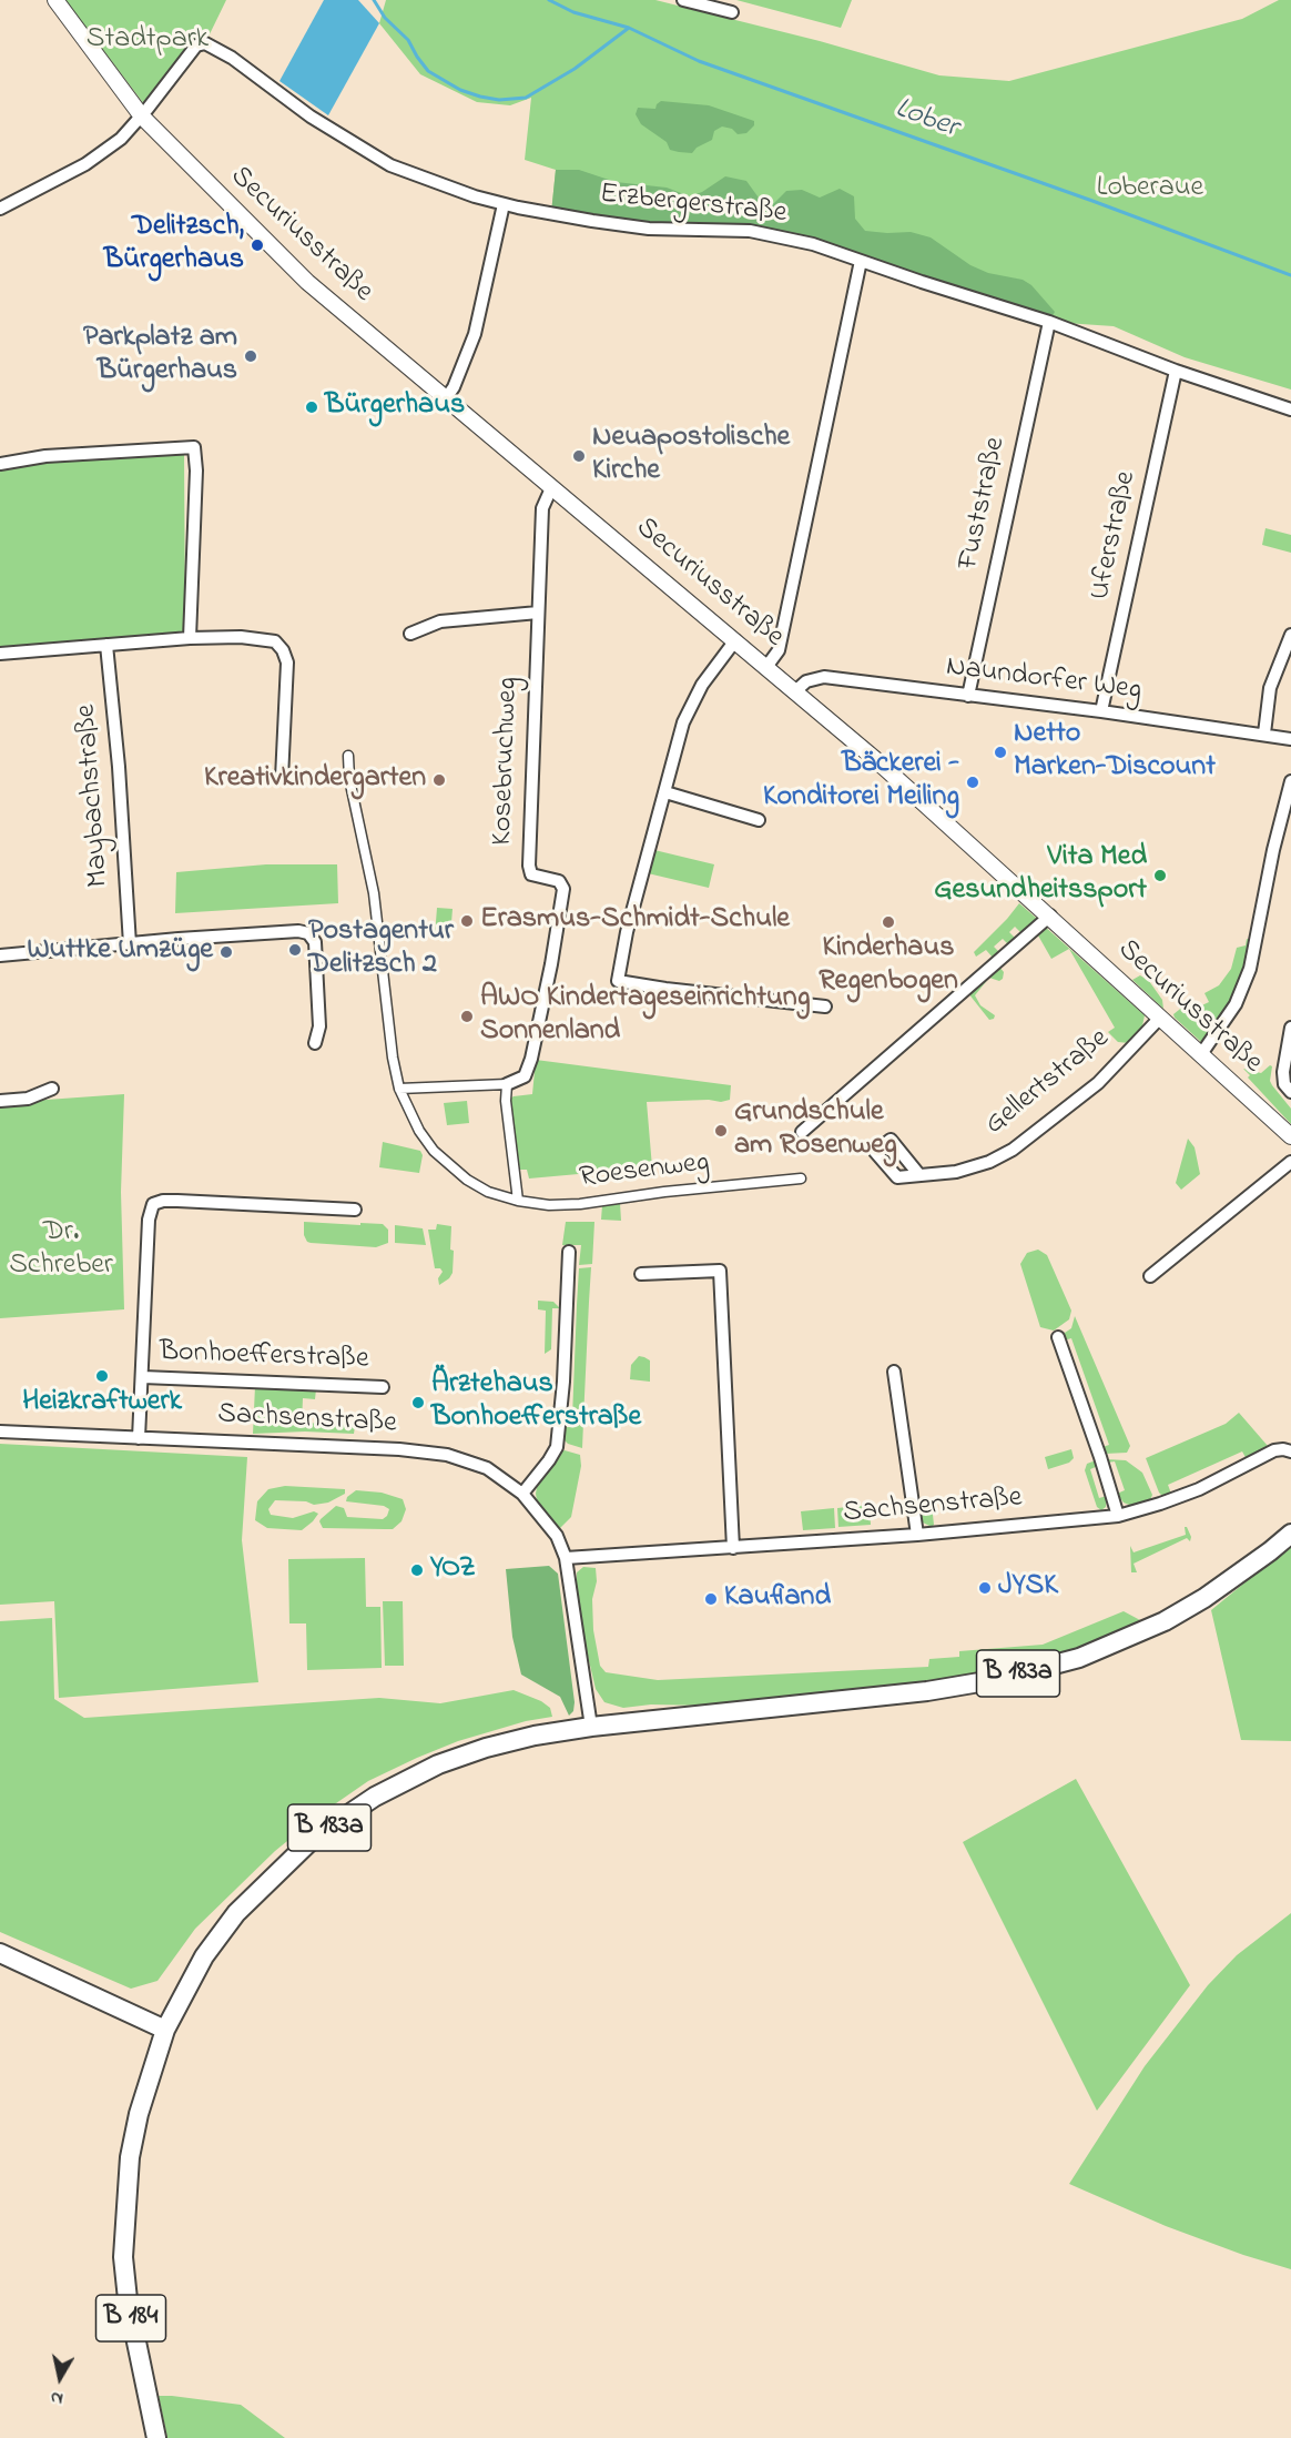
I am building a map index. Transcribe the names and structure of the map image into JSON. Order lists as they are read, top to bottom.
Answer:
{
  "streets": {
    "main road": ["B 183a", "B 184"],
    "street": [
      "Erzbergerstraße",
      "Securiusstraße",
      "Fuststraße",
      "Uferstraße",
      "Naundorfer Weg",
      "Kosebruchweg",
      "Maybachstraße",
      "Gellertstraße",
      "Roesenweg",
      "Bonhoefferstraße",
      "Sachsenstraße"
    ]
  },
  "crossings": [
    ["Erzbergerstraße", "Securiusstraße"],
    ["Erzbergerstraße", "Fuststraße"],
    ["Erzbergerstraße", "Uferstraße"],
    ["Securiusstraße", "Naundorfer Weg"],
    ["Securiusstraße", "Kosebruchweg"],
    ["Securiusstraße", "Gellertstraße"],
    ["Fuststraße", "Naundorfer Weg"],
    ["Uferstraße", "Naundorfer Weg"],
    ["Sachsenstraße", "B 183a"],
    ["B 183a", "B 184"]
  ],
  "water": ["Lober"],
  "parks": ["Stadtpark", "Loberaue", "Dr. Schreber"],
  "places": [
    "Delitzsch, Bürgerhaus",
    "Parkplatz am Bürgerhaus",
    "Bürgerhaus",
    "Neuapostolische Kirche",
    "Netto Marken-Discount",
    "Kreativkindergarten",
    "Bäckerei - Konditorei Meiling",
    "Vita Med Gesundheitssport",
    "Erasmus-Schmidt-Schule",
    "Kinderhaus Regenbogen",
    "Postagentur Delitzsch 2",
    "Wuttke Umzüge",
    "AWO Kindertageseinrichtung Sonnenland",
    "Grundschule am Rosenweg",
    "Heizkraftwerk",
    "Ärztehaus Bonhoefferstraße",
    "YOZ",
    "JYSK",
    "Kaufland"
  ],
  "north": "bottom"
}
